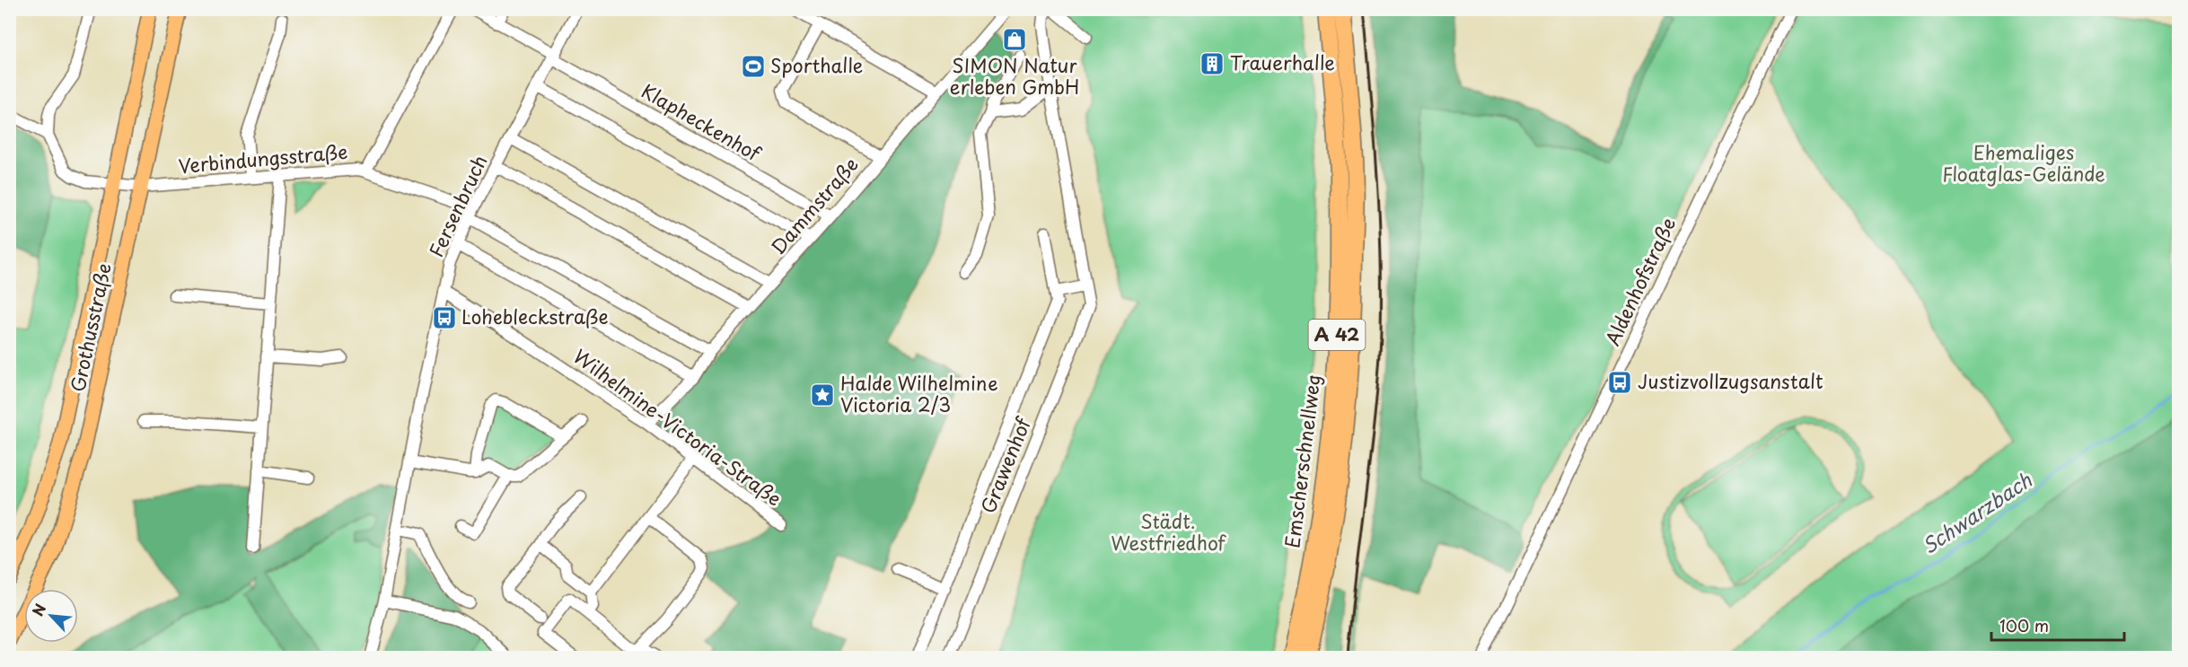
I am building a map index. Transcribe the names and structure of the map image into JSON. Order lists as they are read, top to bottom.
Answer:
{
  "streets": {
    "highway": ["A 42", "Emscherschnellweg"],
    "main road": ["Grothusstraße"],
    "street": [
      "Klapheckenhof",
      "Verbindungsstraße",
      "Fersenbruch",
      "Dammstraße",
      "Aldenhofstraße",
      "Wilhelmine-Victoria-Straße",
      "Grawenhof"
    ]
  },
  "crossings": [
    ["Klapheckenhof", "Fersenbruch"],
    ["Klapheckenhof", "Dammstraße"],
    ["Verbindungsstraße", "Fersenbruch"],
    ["Verbindungsstraße", "Grothusstraße"],
    ["Fersenbruch", "Wilhelmine-Victoria-Straße"],
    ["Dammstraße", "Wilhelmine-Victoria-Straße"]
  ],
  "water": ["Schwarzbach"],
  "parks": ["Ehemaliges Floatglas-Gelände", "Städt. Westfriedhof"],
  "places": {
    "shop": ["SIMON Natur erleben GmbH"],
    "building": ["Trauerhalle"],
    "sports": ["Sporthalle"],
    "bus stop": ["Lohebleckstraße", "Justizvollzugsanstalt"],
    "place": ["Halde Wilhelmine Victoria 2/3"]
  },
  "scale_bar": "100 m",
  "north": "top left"
}
